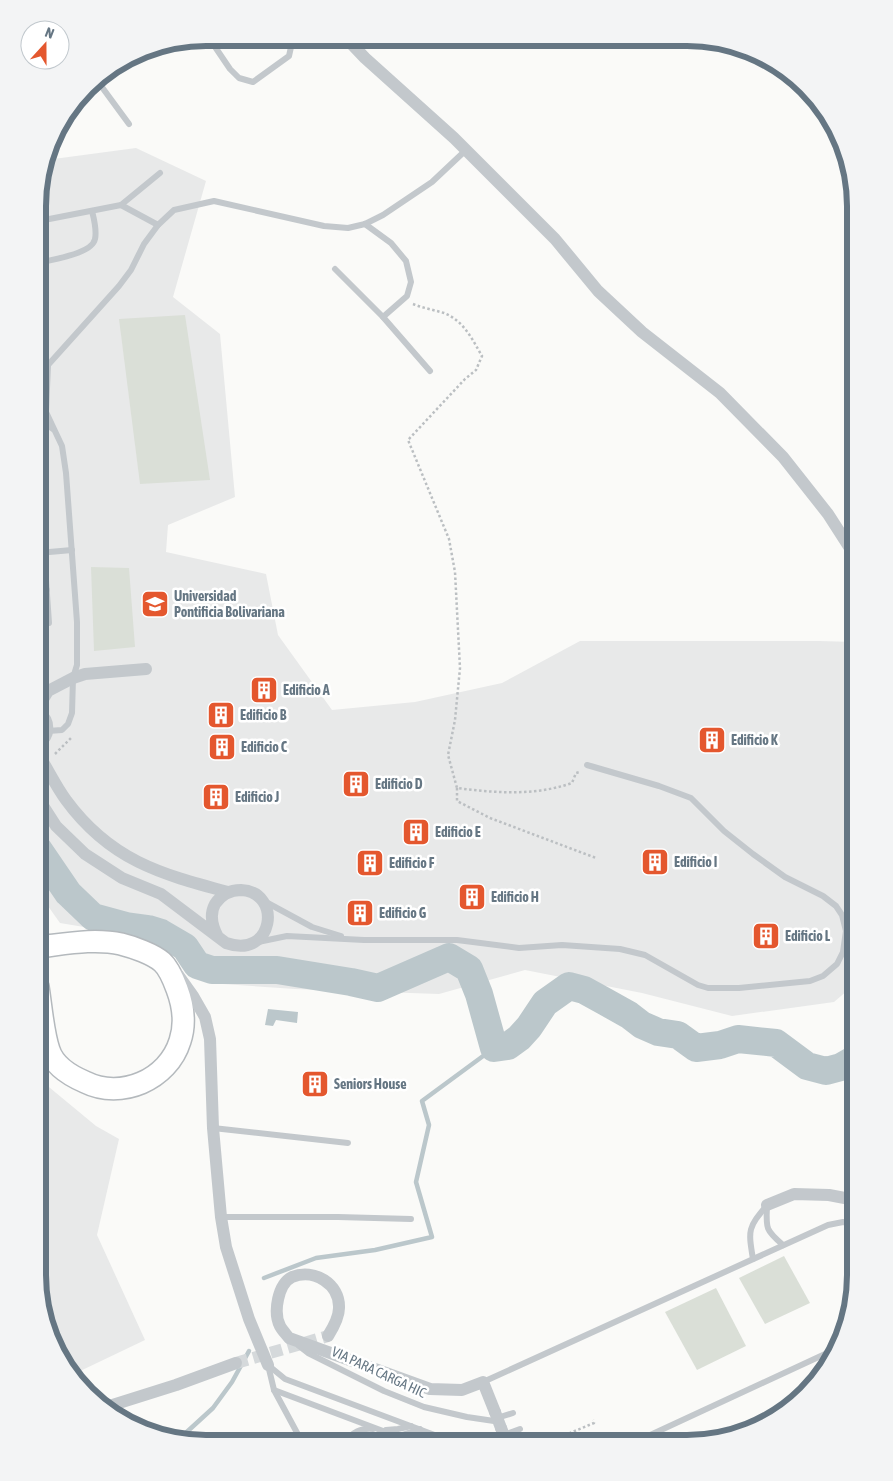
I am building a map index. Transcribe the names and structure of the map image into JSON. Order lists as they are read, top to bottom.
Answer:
{
  "streets": {
    "lane": ["VIA PARA CARGA HIC"]
  },
  "places": {
    "school or university": ["Universidad Pontificia Bolivariana"],
    "building": [
      "Edificio A",
      "Edificio B",
      "Edificio K",
      "Edificio C",
      "Edificio D",
      "Edificio J",
      "Edificio E",
      "Edificio I",
      "Edificio F",
      "Edificio H",
      "Edificio G",
      "Edificio L",
      "Seniors House"
    ]
  },
  "north": "top"
}
